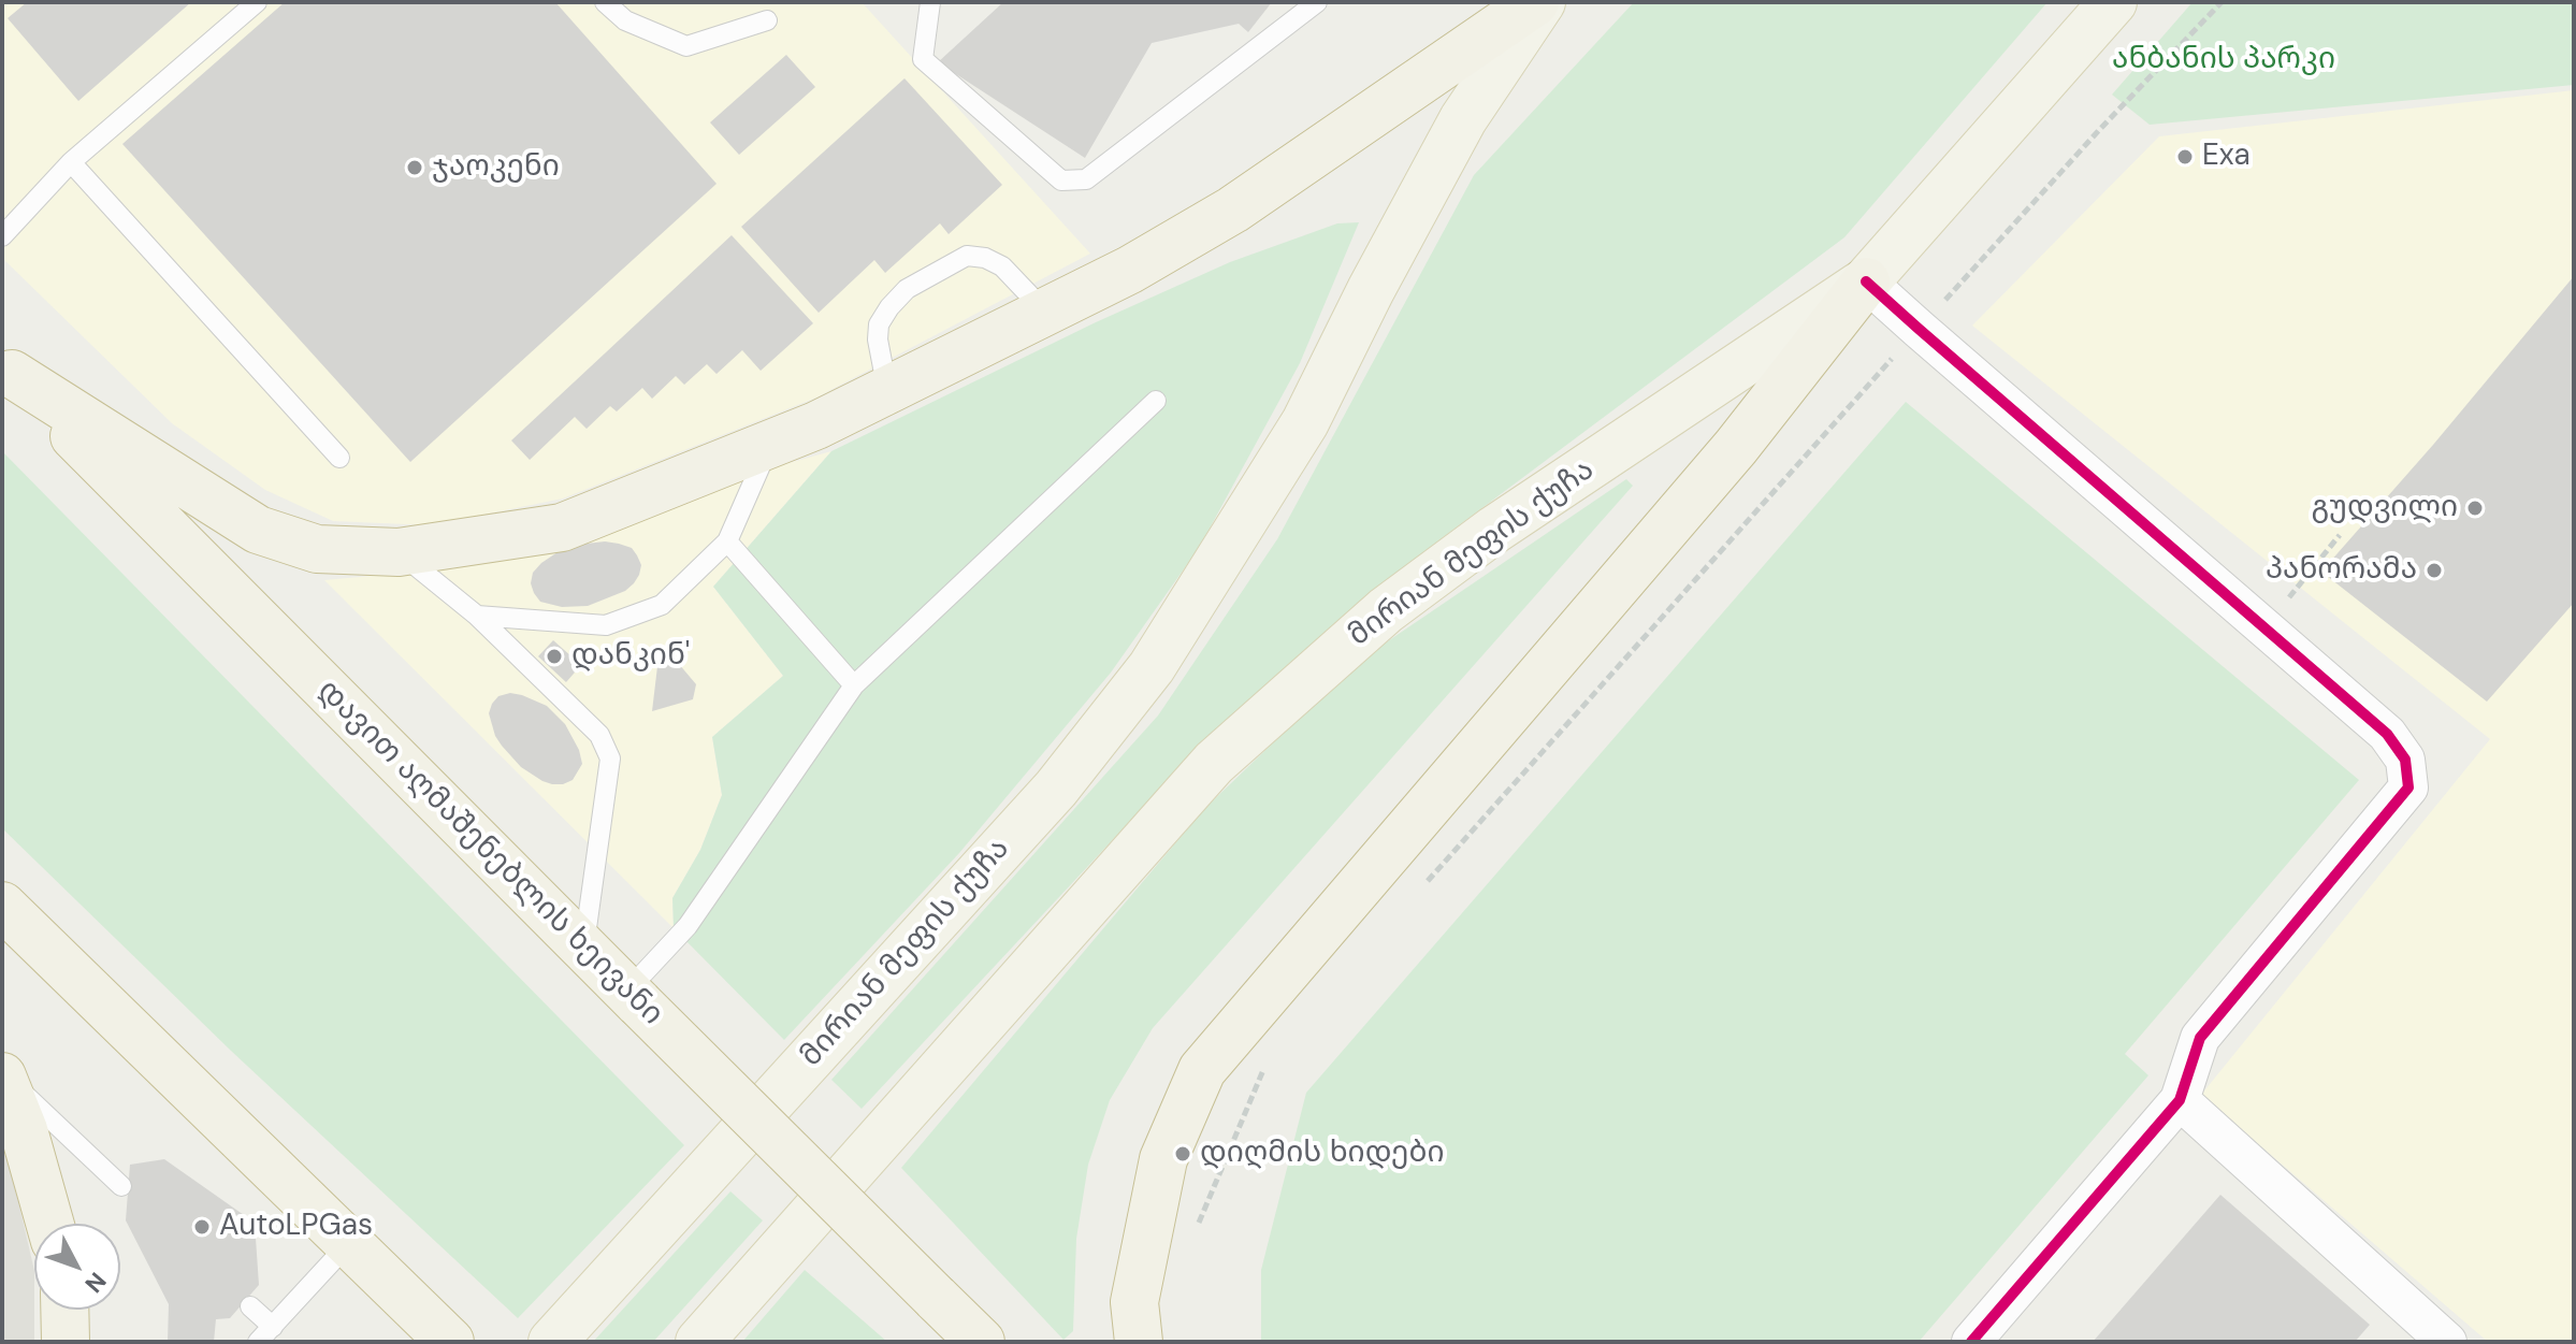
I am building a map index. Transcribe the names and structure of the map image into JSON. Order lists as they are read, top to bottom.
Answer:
{
  "streets": {
    "highway": ["დავით აღმაშენებლის ხეივანი"],
    "main road": ["მირიან მეფის ქუჩა"]
  },
  "parks": ["ანბანის პარკი"],
  "places": [
    "Exa",
    "ჯაოკენი",
    "გუდვილი",
    "პანორამა",
    "დანკინ'",
    "დიღმის ხიდები",
    "AutoLPGas"
  ],
  "north": "bottom right"
}
